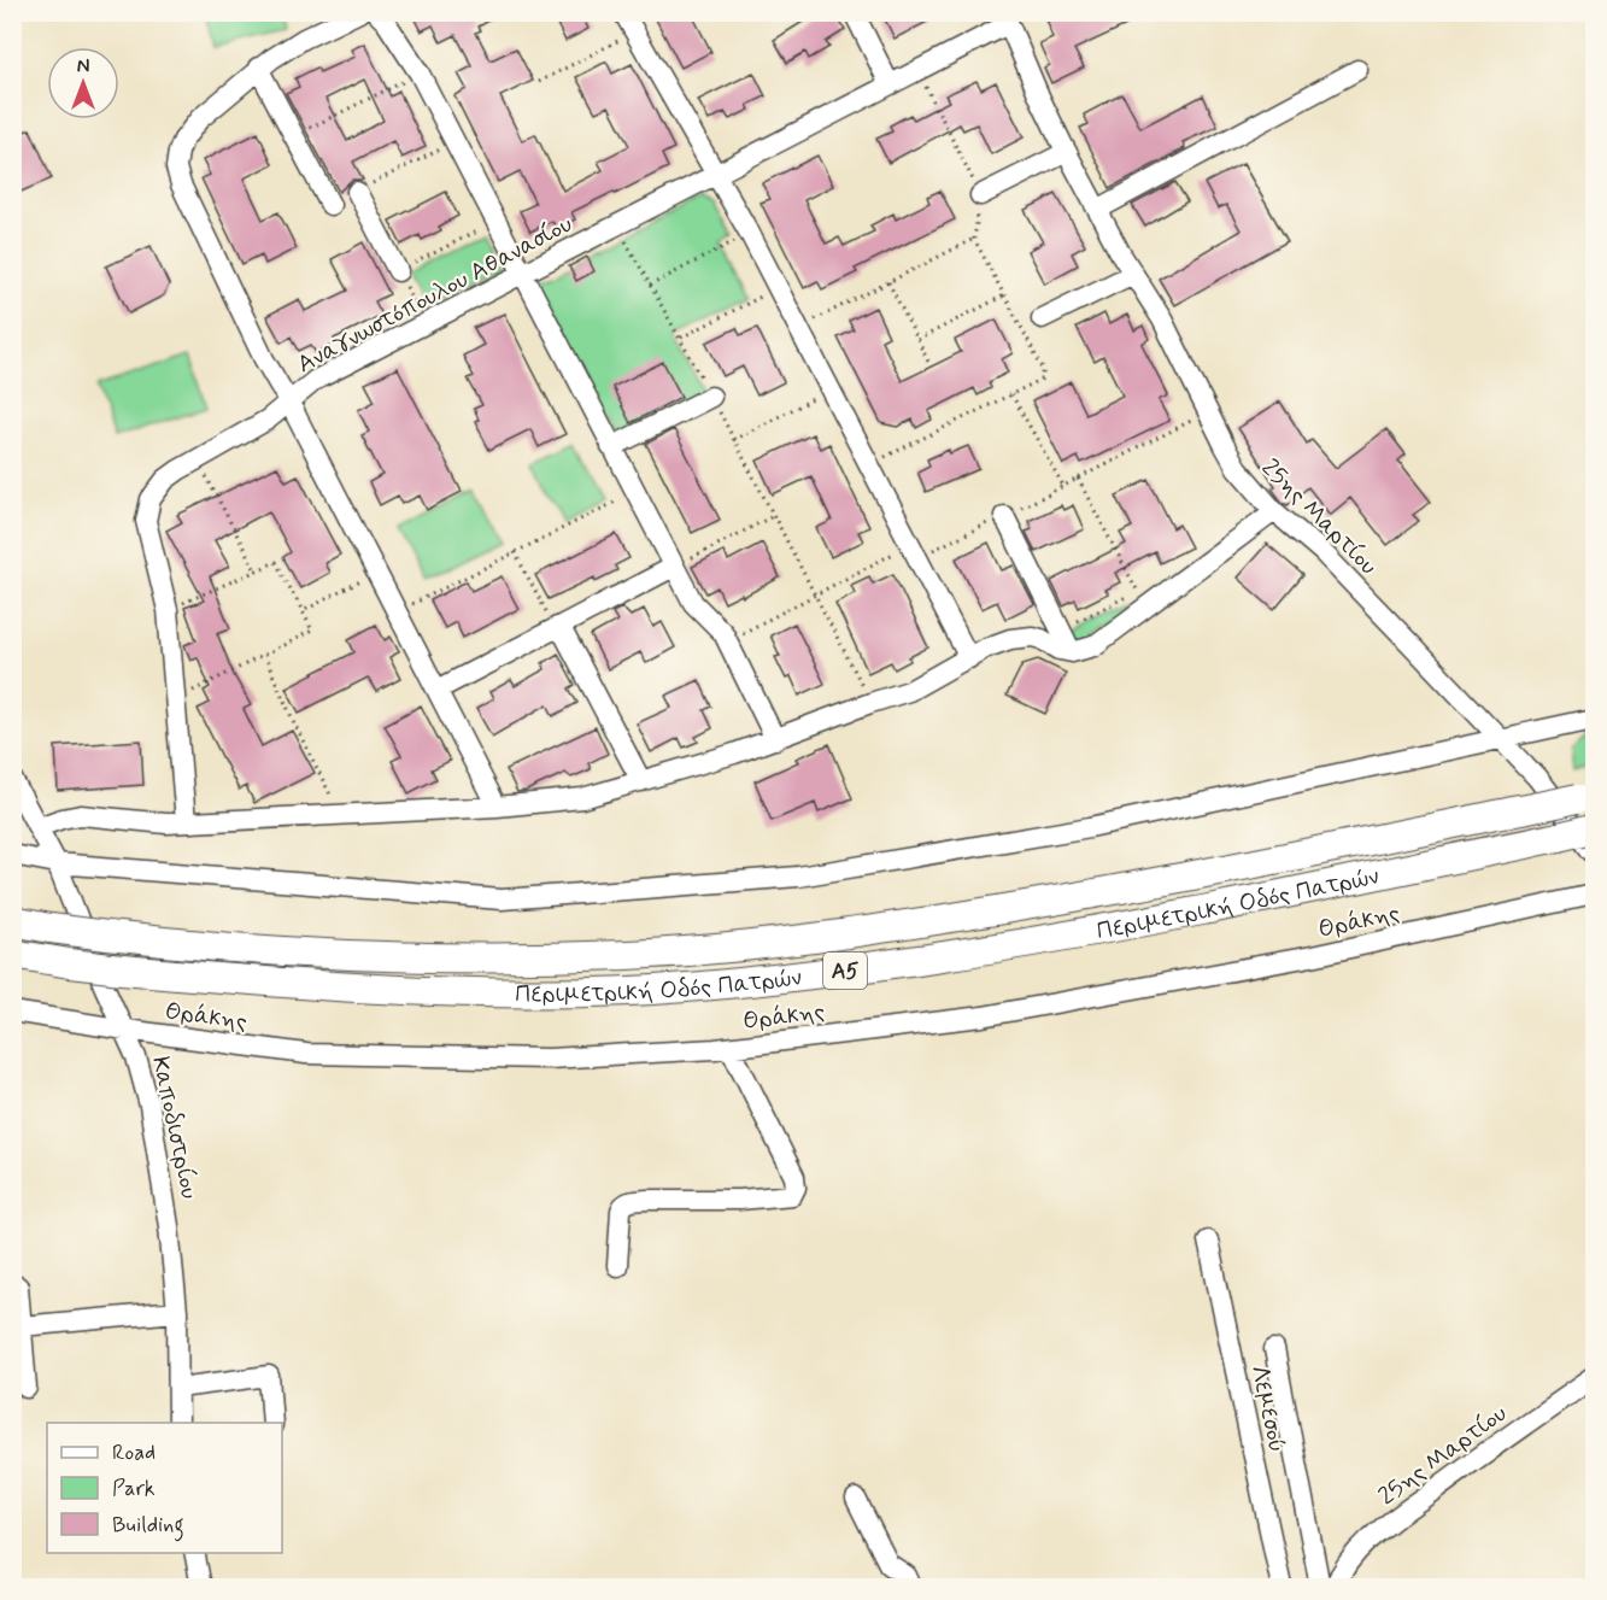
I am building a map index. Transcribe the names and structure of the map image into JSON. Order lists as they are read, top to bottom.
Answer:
{
  "streets": {
    "highway": ["Περιμετρική Οδός Πατρών", "Α5"],
    "street": [
      "Αναγνωστόπουλου Αθανασίου",
      "25ης Μαρτίου",
      "Θράκης",
      "Καποδιστρίου",
      "Λεμεσού"
    ]
  },
  "crossings": [
    ["Αναγνωστόπουλου Αθανασίου", "25ης Μαρτίου"],
    ["Θράκης", "Καποδιστρίου"]
  ],
  "legend": ["Road", "Park", "Building"],
  "north": "top"
}
